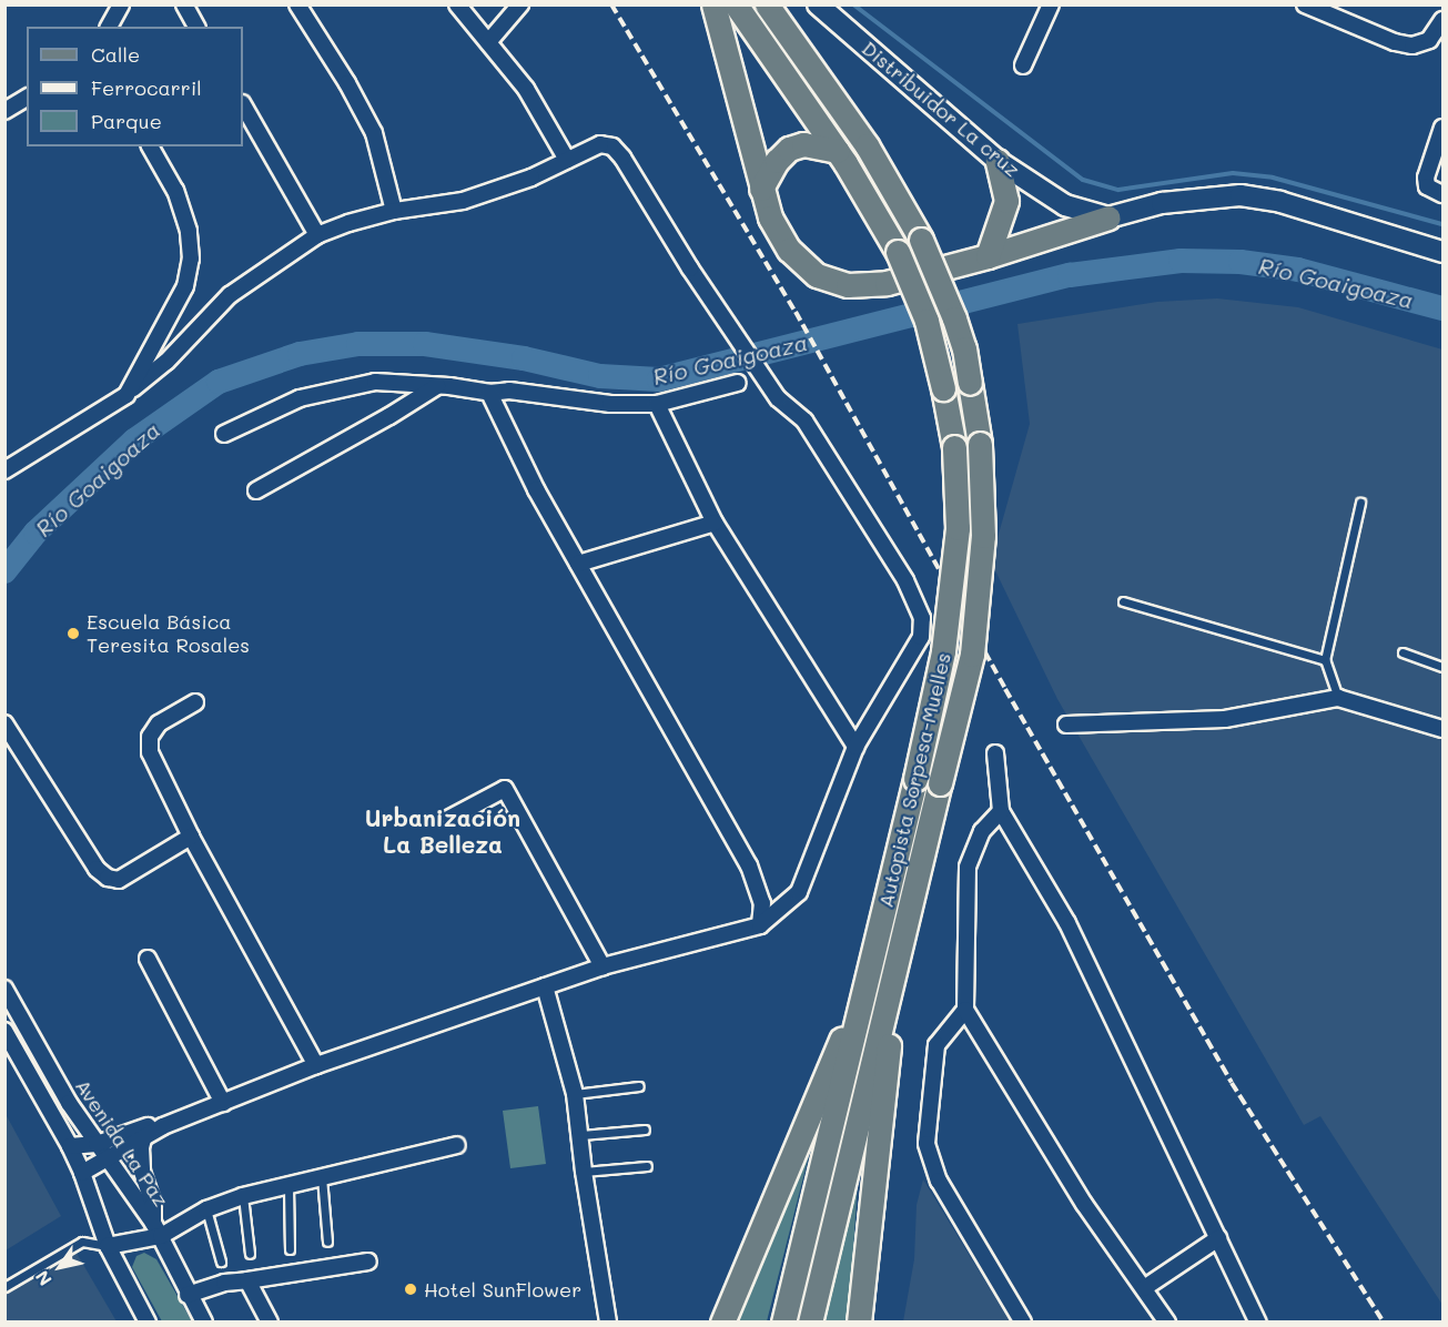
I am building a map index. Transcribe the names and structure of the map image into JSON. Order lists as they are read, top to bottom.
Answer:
{
  "streets": {
    "main road": ["Distribuidor La cruz", "Autopista Sorpesa-Muelles"],
    "street": ["Avenida La Paz"]
  },
  "districts": ["Urbanización La Belleza"],
  "water": ["Río Goaigoaza"],
  "places": ["Escuela Básica Teresita Rosales", "Hotel SunFlower"],
  "legend": ["Calle", "Ferrocarril", "Parque"],
  "north": "bottom left"
}
